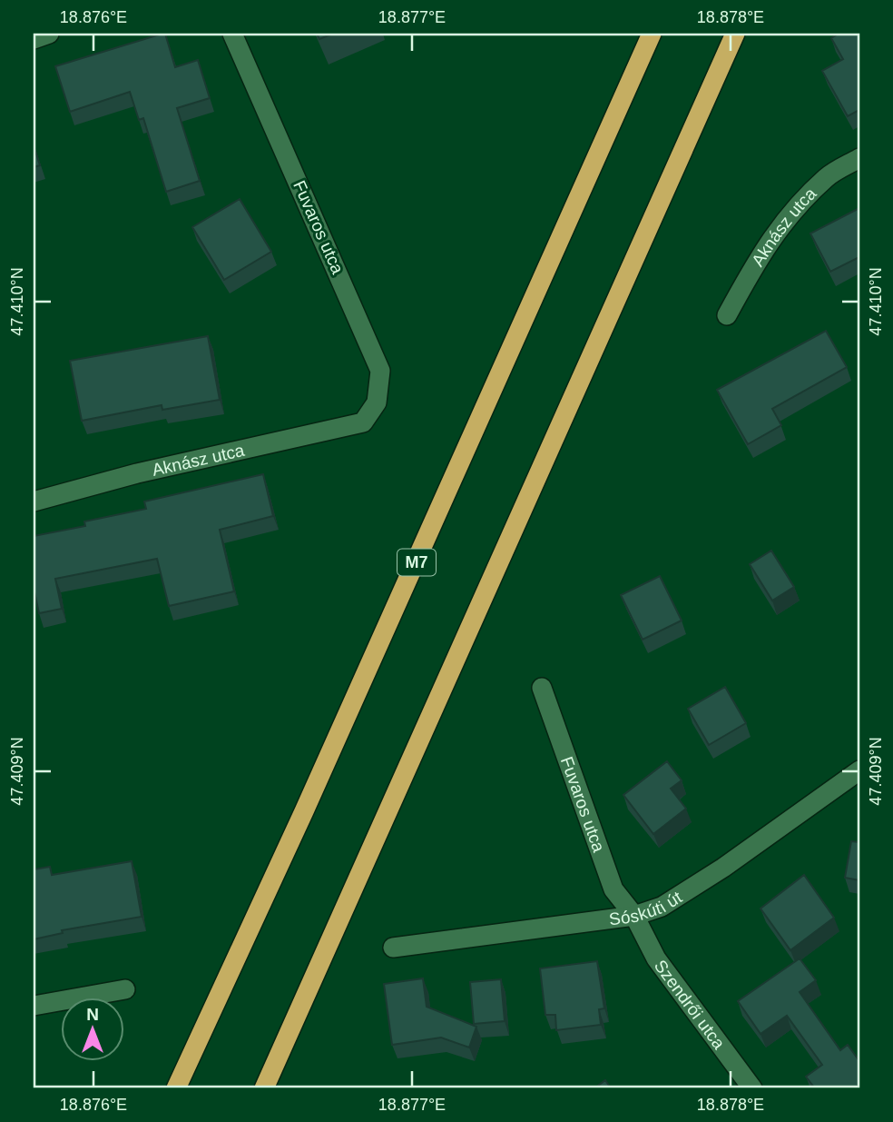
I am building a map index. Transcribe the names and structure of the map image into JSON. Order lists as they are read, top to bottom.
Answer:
{
  "streets": {
    "highway": ["M7"],
    "street": [
      "Fuvaros utca",
      "Aknász utca",
      "Sóskúti út",
      "Szendrői utca"
    ]
  },
  "crossings": [
    ["Fuvaros utca", "Aknász utca"],
    ["Fuvaros utca", "Sóskúti út"],
    ["Fuvaros utca", "Szendrői utca"],
    ["Sóskúti út", "Szendrői utca"]
  ],
  "north": "top",
  "coordinates": [
    "18.876°E",
    "18.877°E",
    "18.878°E",
    "47.410°N",
    "47.409°N"
  ]
}
